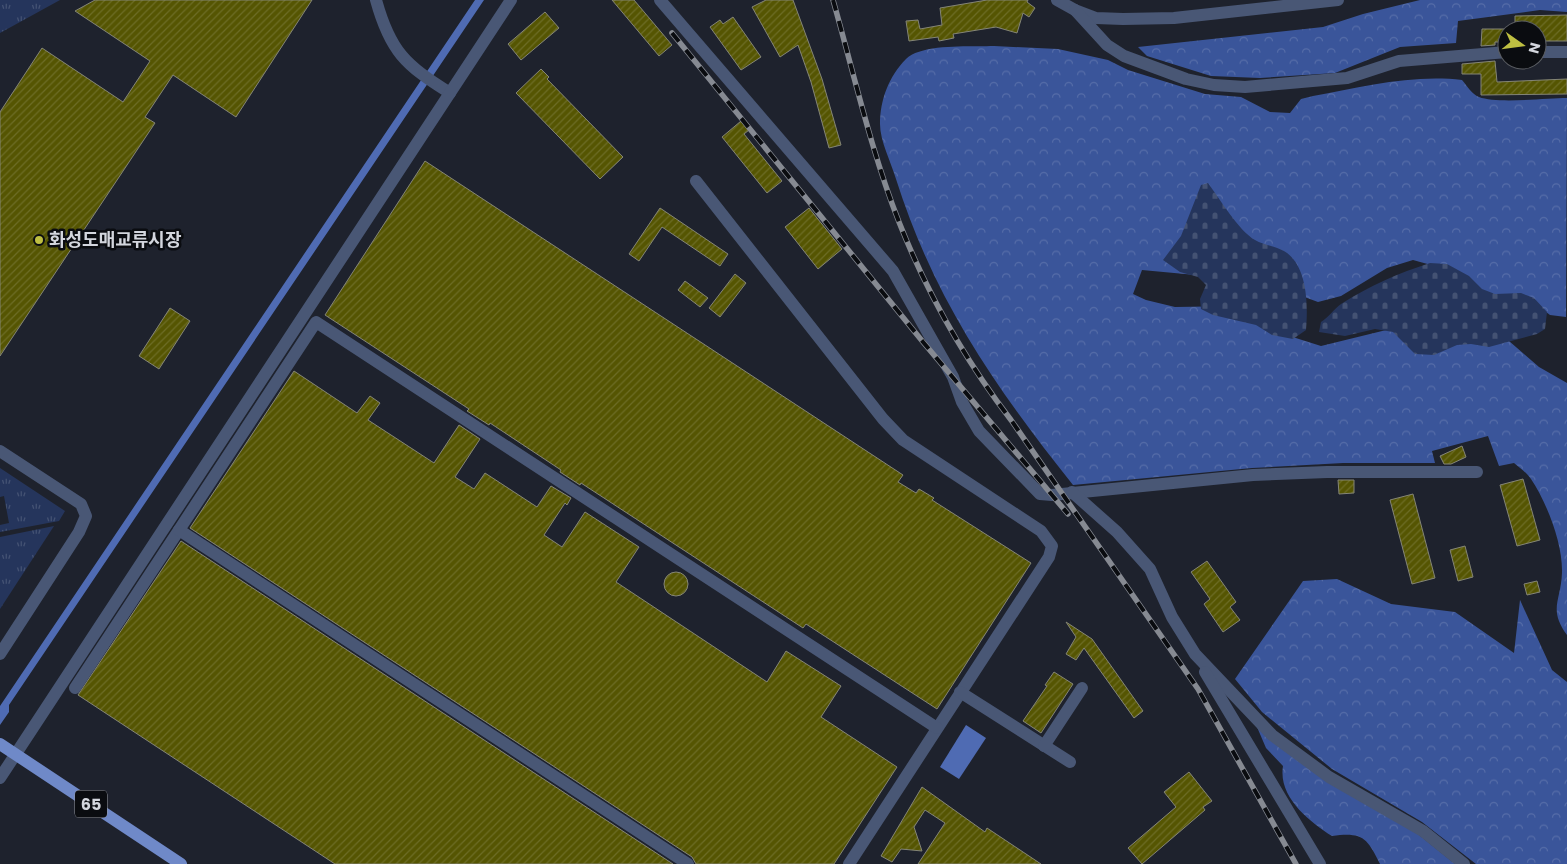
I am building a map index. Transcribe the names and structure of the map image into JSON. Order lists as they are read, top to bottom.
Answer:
{
  "streets": {
    "main road": ["65"]
  },
  "places": ["화성도매교류시장"],
  "north": "right"
}
